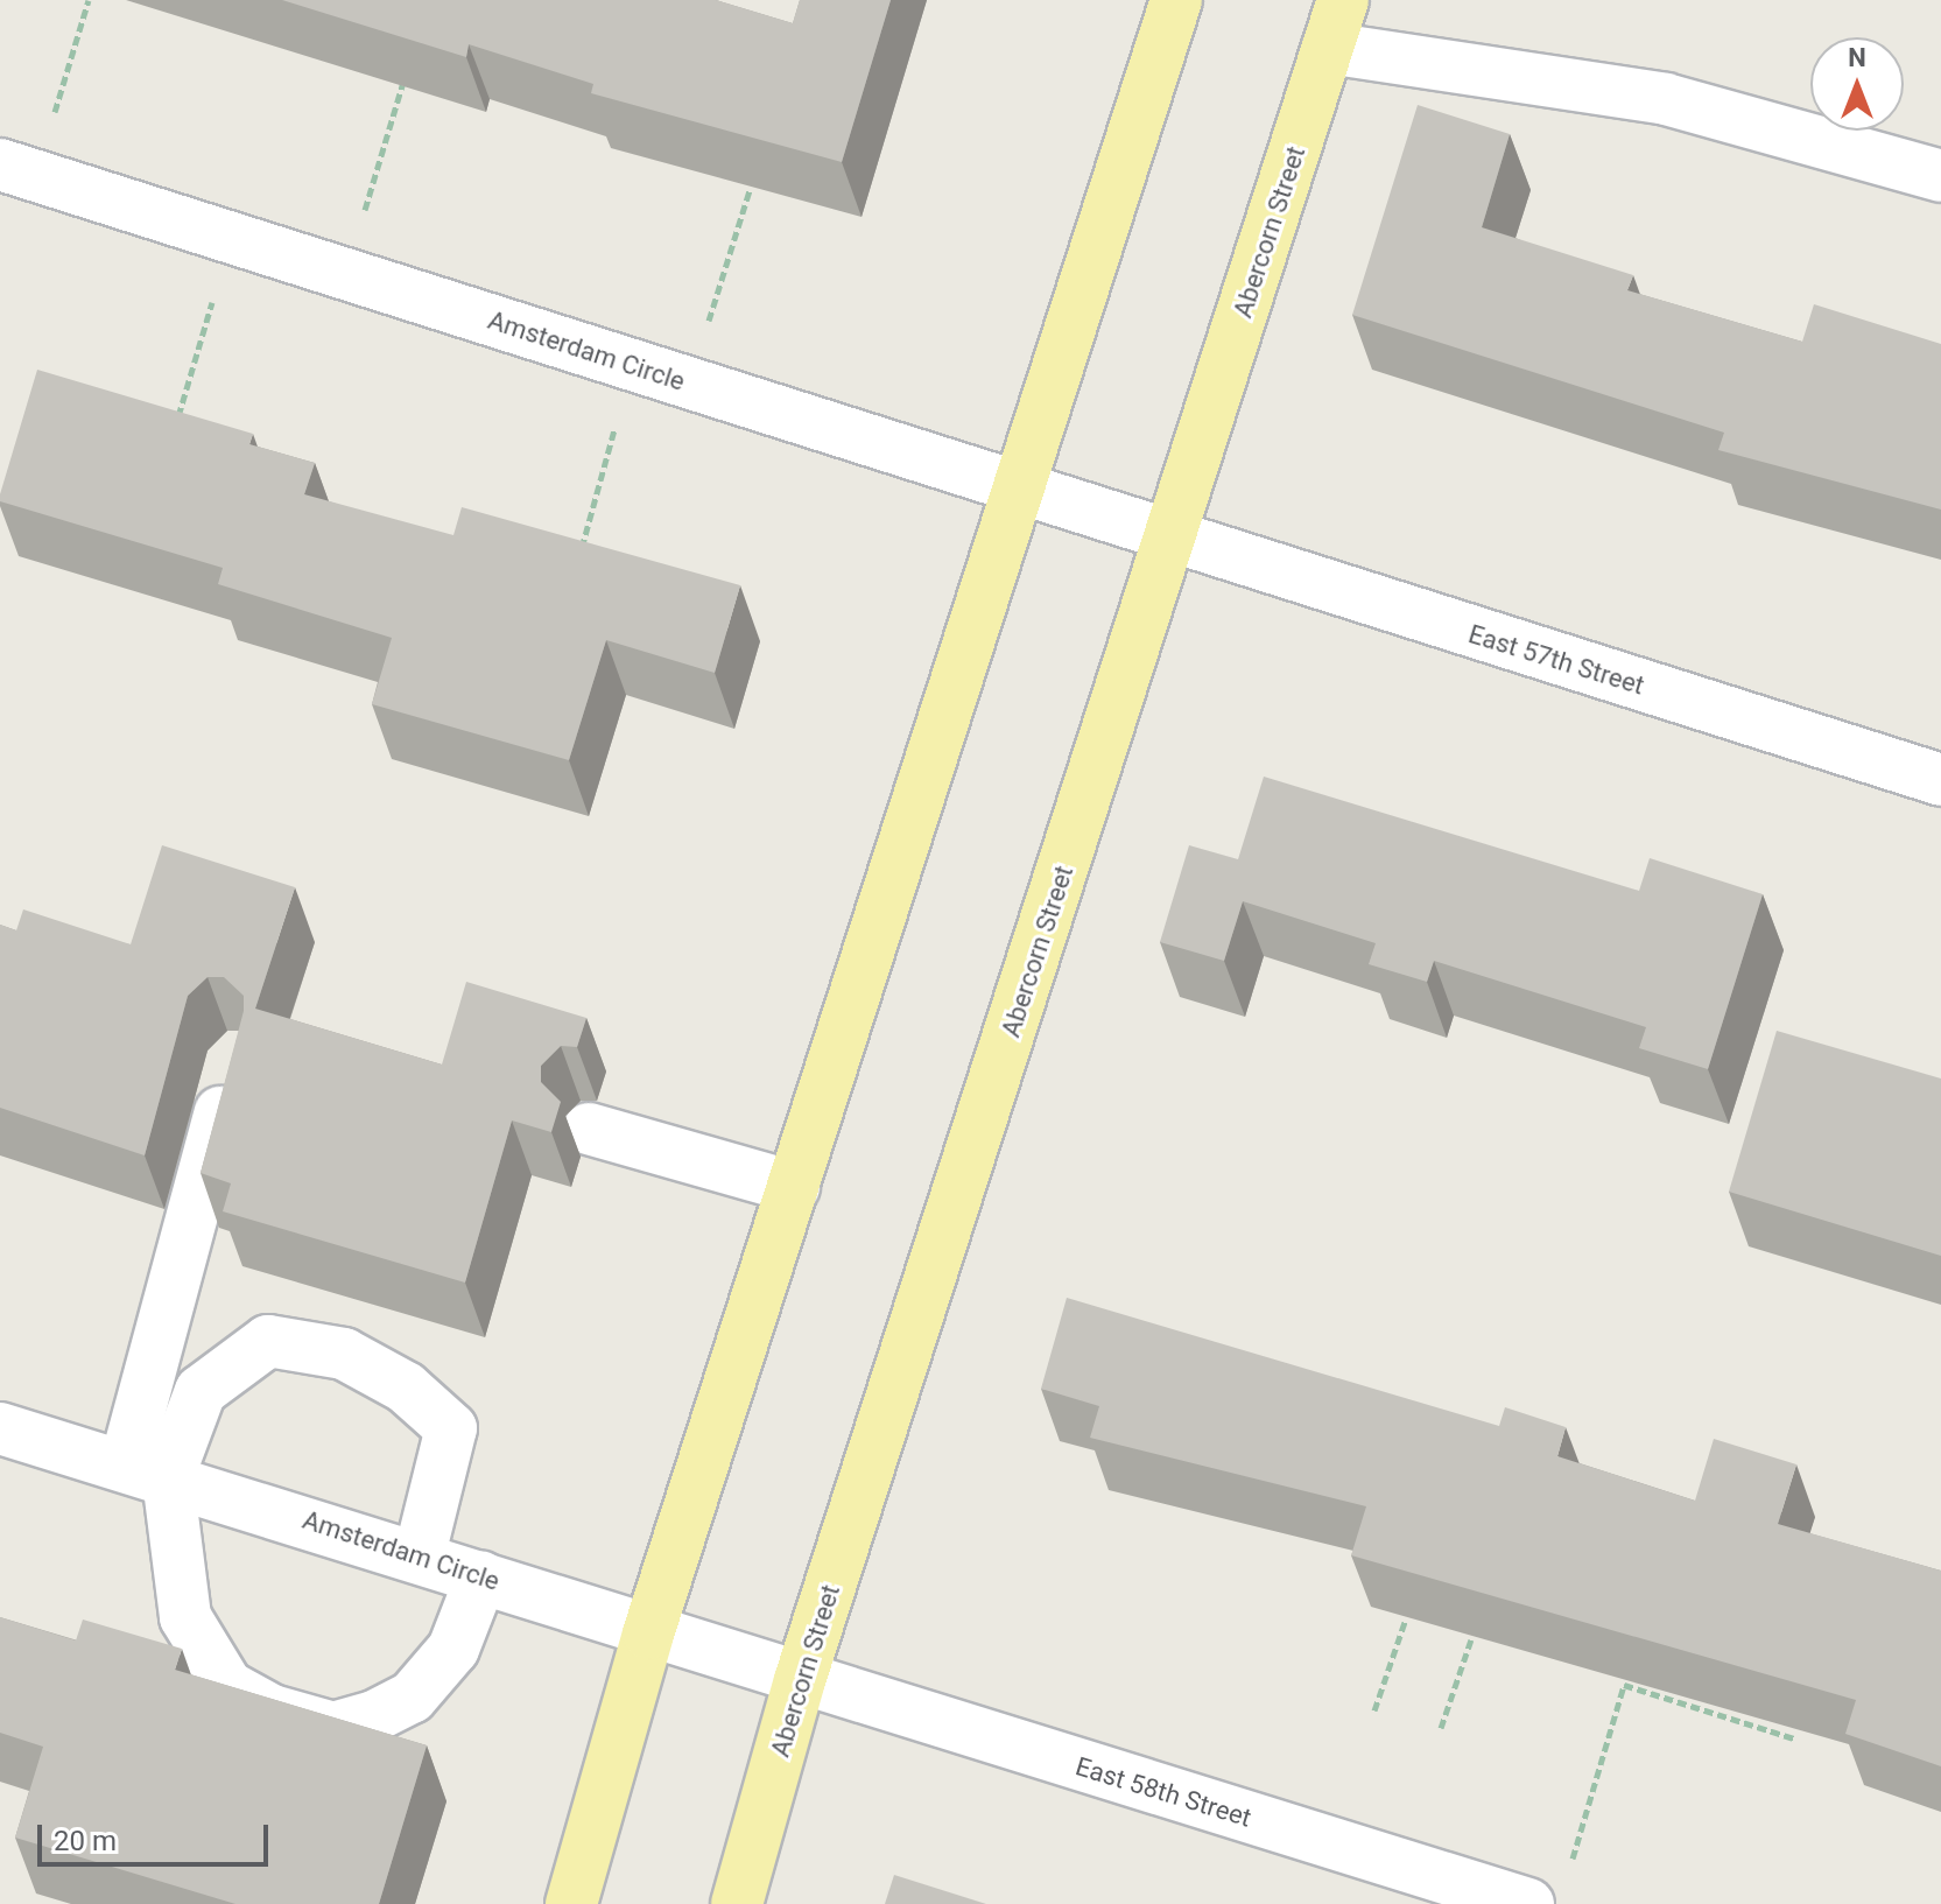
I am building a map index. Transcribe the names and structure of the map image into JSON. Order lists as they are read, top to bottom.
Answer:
{
  "streets": {
    "main road": ["Abercorn Street"],
    "street": ["Amsterdam Circle", "East 57th Street", "East 58th Street"]
  },
  "crossings": [
    ["Abercorn Street", "Amsterdam Circle"],
    ["Abercorn Street", "East 57th Street"],
    ["Abercorn Street", "East 58th Street"],
    ["Amsterdam Circle", "East 57th Street"],
    ["Amsterdam Circle", "East 58th Street"]
  ],
  "scale_bar": "20 m",
  "north": "top"
}
